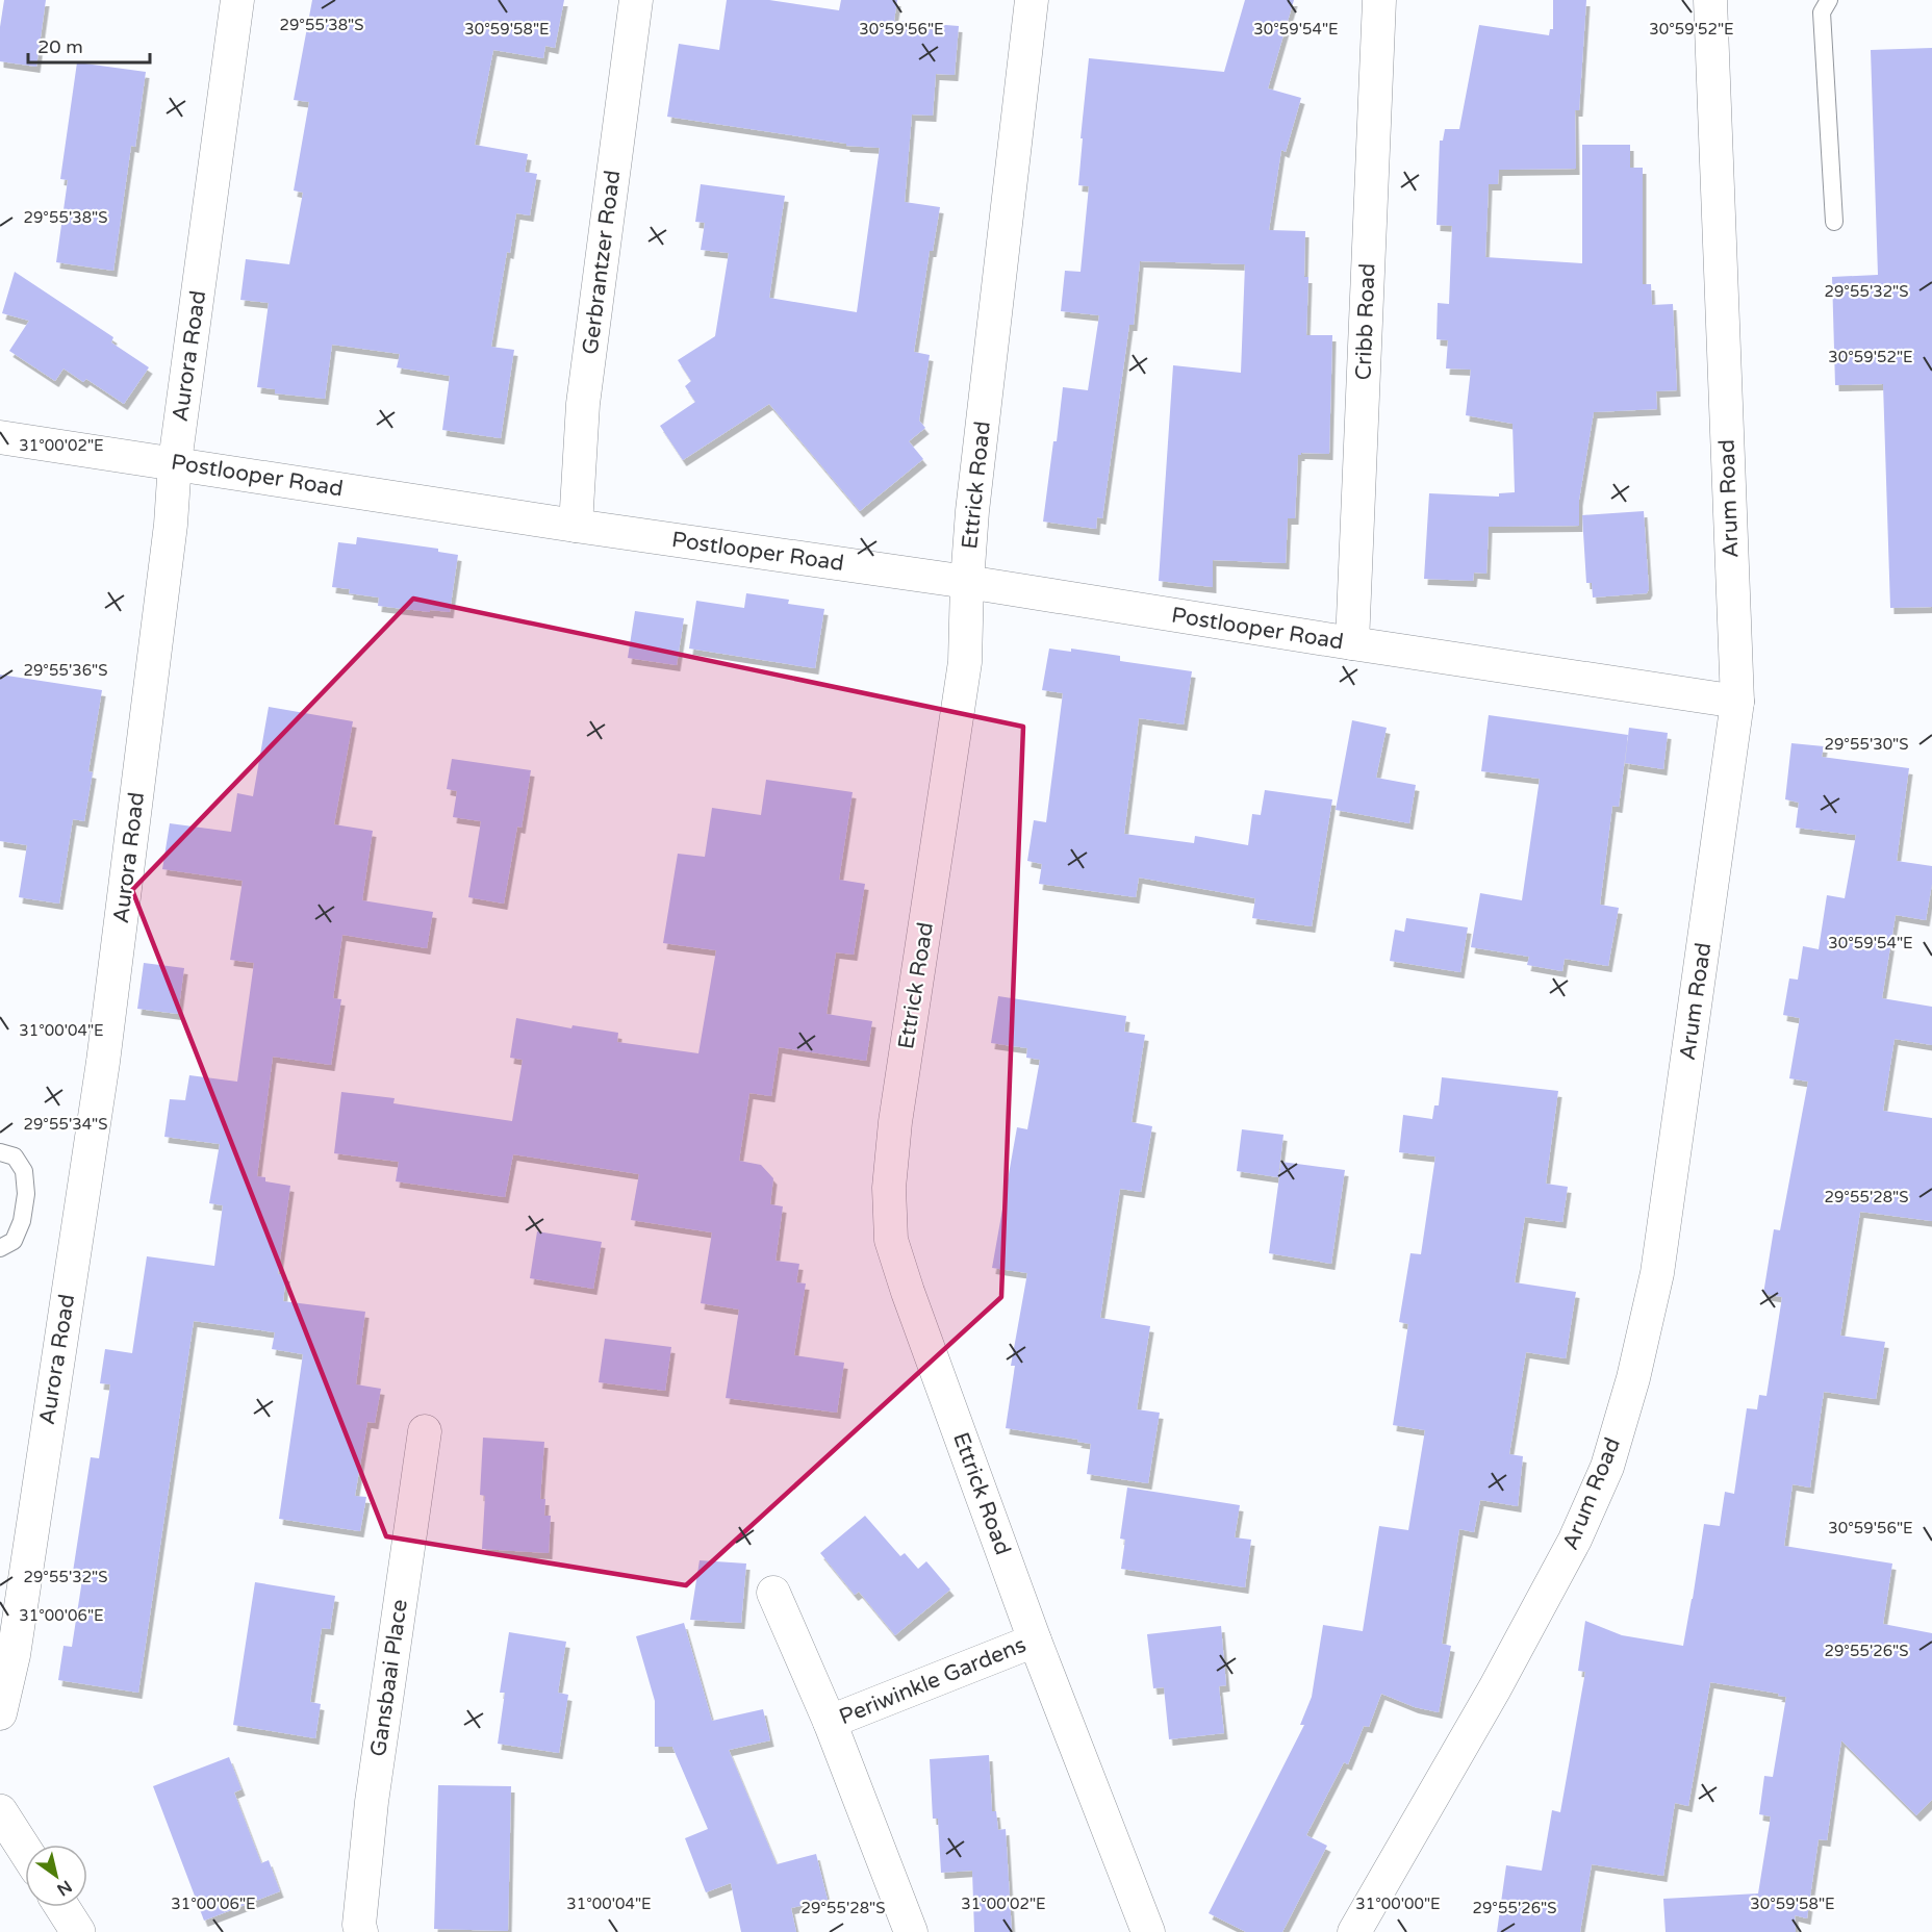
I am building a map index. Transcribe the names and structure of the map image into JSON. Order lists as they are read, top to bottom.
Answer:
{
  "streets": {
    "street": [
      "Gerbrantzer Road",
      "Cribb Road",
      "Aurora Road",
      "Postlooper Road",
      "Ettrick Road",
      "Arum Road",
      "Gansbaai Place",
      "Periwinkle Gardens"
    ]
  },
  "crossings": [
    ["Gerbrantzer Road", "Postlooper Road"],
    ["Cribb Road", "Postlooper Road"],
    ["Aurora Road", "Postlooper Road"],
    ["Postlooper Road", "Ettrick Road"],
    ["Postlooper Road", "Arum Road"],
    ["Ettrick Road", "Periwinkle Gardens"]
  ],
  "scale_bar": "20 m",
  "north": "bottom right",
  "coordinates": [
    "29°55'38\"S",
    "30°59'52\"E",
    "30°59'58\"E",
    "30°59'56\"E",
    "30°59'54\"E",
    "29°55'32\"S",
    "31°00'02\"E",
    "29°55'36\"S",
    "29°55'30\"S",
    "31°00'04\"E",
    "29°55'34\"S",
    "29°55'28\"S",
    "31°00'06\"E",
    "29°55'26\"S",
    "31°00'00\"E"
  ]
}
